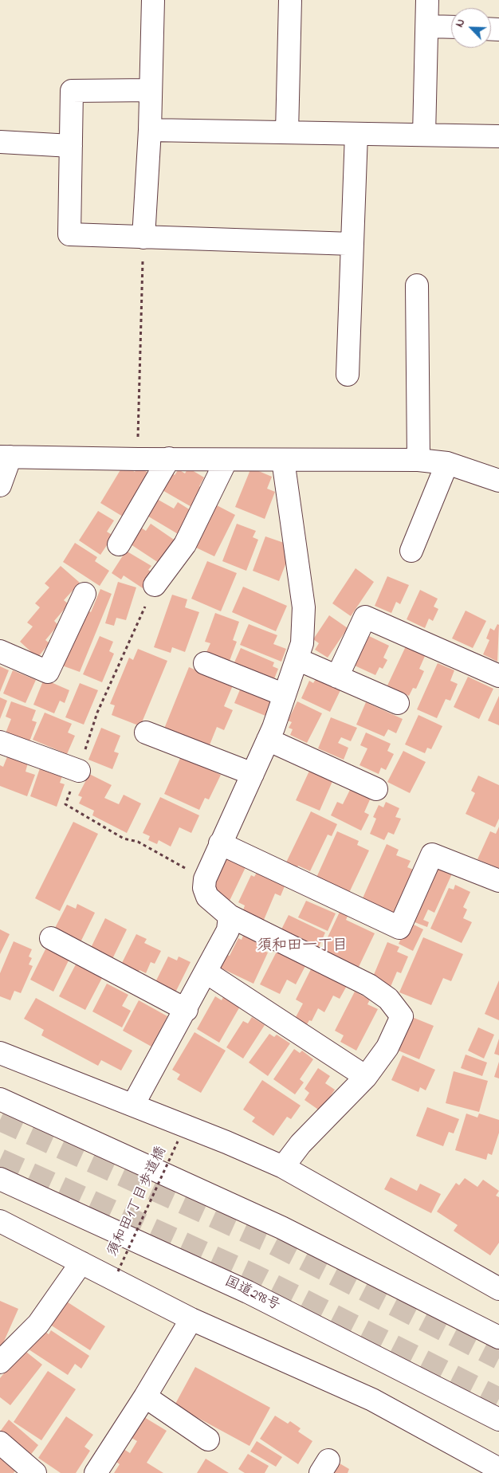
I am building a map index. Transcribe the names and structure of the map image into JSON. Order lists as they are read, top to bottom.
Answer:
{
  "streets": {
    "main road": ["国道298号"],
    "path": ["須和田1丁目歩道橋"]
  },
  "districts": ["須和田一丁目"],
  "north": "top left"
}
